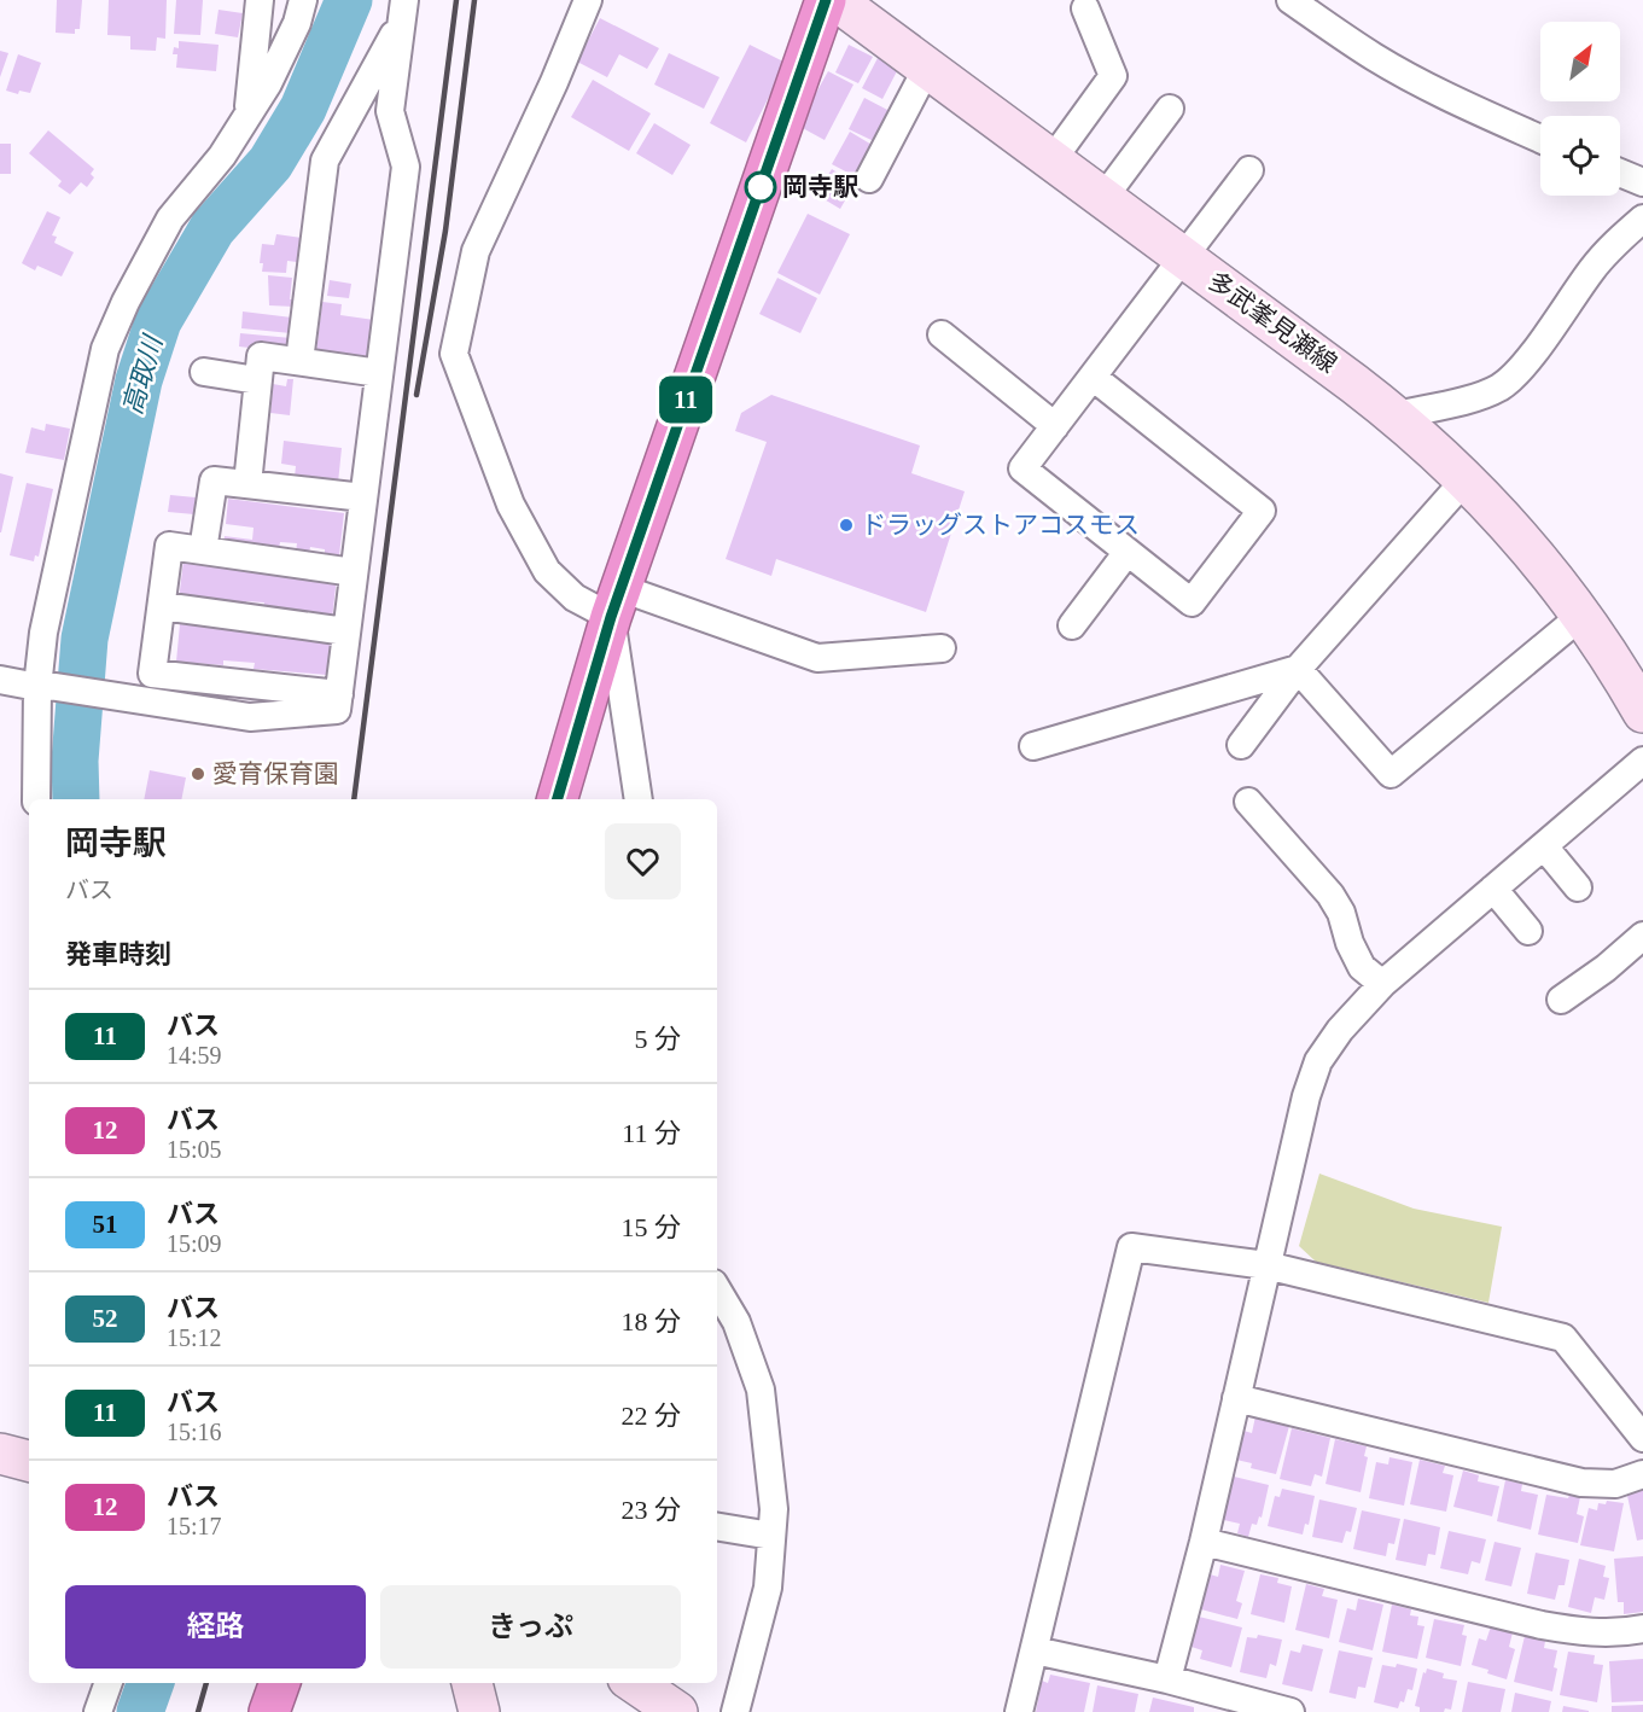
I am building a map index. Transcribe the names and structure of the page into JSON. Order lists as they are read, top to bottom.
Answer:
{
  "streets": {
    "main road": ["多武峯見瀬線"]
  },
  "water": ["高取川"],
  "places": ["岡寺駅", "ドラッグストアコスモス", "愛育保育園"],
  "lines": ["bus line 11"],
  "north": "top right",
  "page": {
    "on_map": "11",
    "heading": [
      ["岡寺駅", "バス"],
      "発車時刻"
    ],
    "list": [
      {
        "mark": "11",
        "name": "バス",
        "note": "14:59",
        "value": "5 分"
      },
      {
        "mark": "12",
        "name": "バス",
        "note": "15:05",
        "value": "11 分"
      },
      {
        "mark": "51",
        "name": "バス",
        "note": "15:09",
        "value": "15 分"
      },
      {
        "mark": "52",
        "name": "バス",
        "note": "15:12",
        "value": "18 分"
      },
      {
        "mark": "11",
        "name": "バス",
        "note": "15:16",
        "value": "22 分"
      },
      {
        "mark": "12",
        "name": "バス",
        "note": "15:17",
        "value": "23 分"
      }
    ],
    "buttons": ["経路", "きっぷ"]
  }
}
